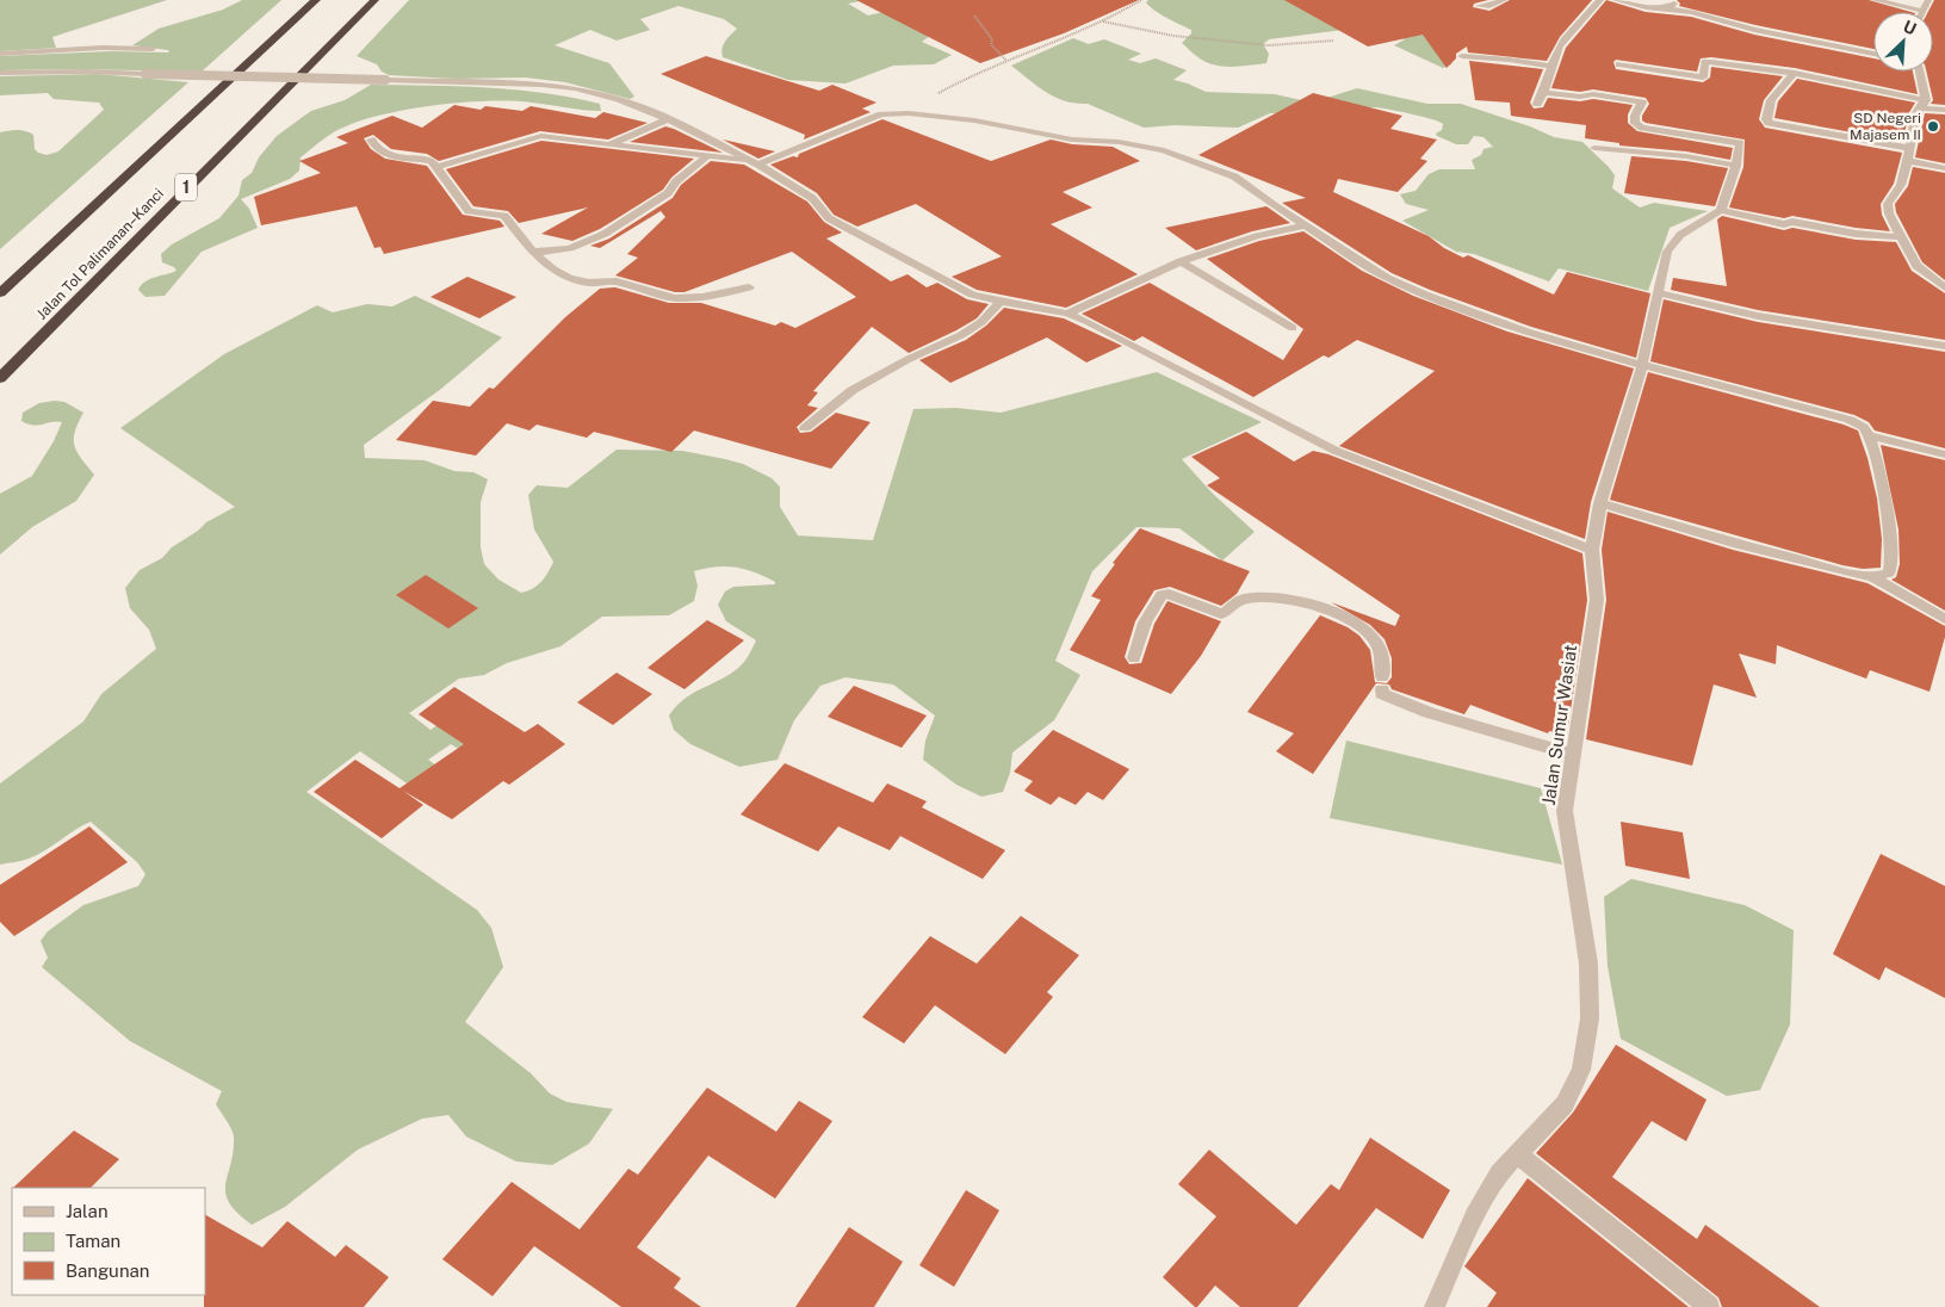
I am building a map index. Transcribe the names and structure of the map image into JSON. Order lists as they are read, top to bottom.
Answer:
{
  "streets": {
    "highway": ["1", "Jalan Tol Palimanan–Kanci"],
    "street": ["Jalan Sumur Wasiat"]
  },
  "places": ["SD Negeri Majasem II"],
  "legend": ["Jalan", "Taman", "Bangunan"],
  "north": "top right"
}
